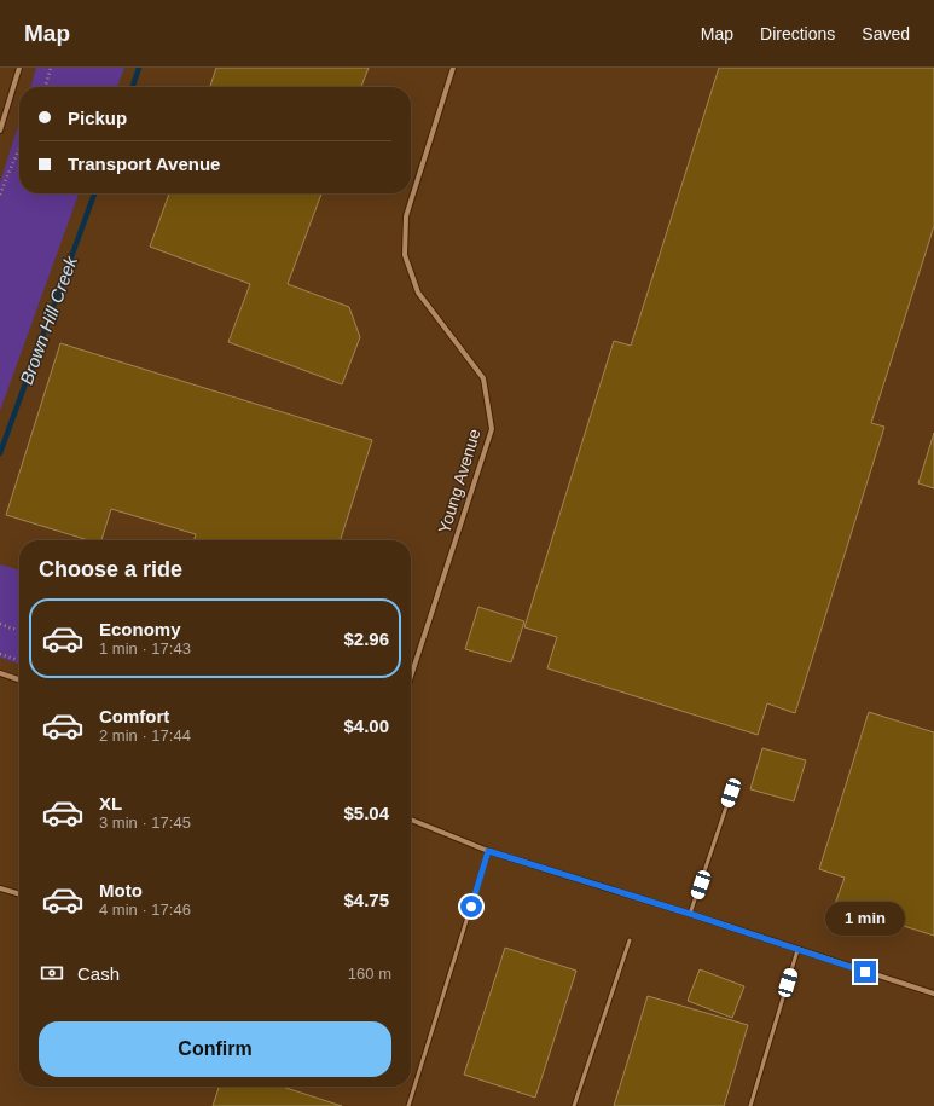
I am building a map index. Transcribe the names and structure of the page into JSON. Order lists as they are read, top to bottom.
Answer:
{
  "streets": {
    "street": ["Young Avenue"]
  },
  "water": ["Brown Hill Creek"],
  "page": {
    "header": "Map",
    "nav": ["Map", "Directions", "Saved"],
    "banner": ["Pickup", "Transport Avenue"],
    "heading": "Choose a ride",
    "list": [
      {
        "name": "Economy",
        "note": "1 min · 17:43",
        "value": "$2.96"
      },
      {
        "name": "Comfort",
        "note": "2 min · 17:44",
        "value": "$4.00"
      },
      {
        "name": "XL",
        "note": "3 min · 17:45",
        "value": "$5.04"
      },
      {
        "name": "Moto",
        "note": "4 min · 17:46",
        "value": "$4.75"
      }
    ],
    "bubble": "1 min",
    "pay": ["Cash", "160 m"],
    "buttons": "Confirm"
  }
}
